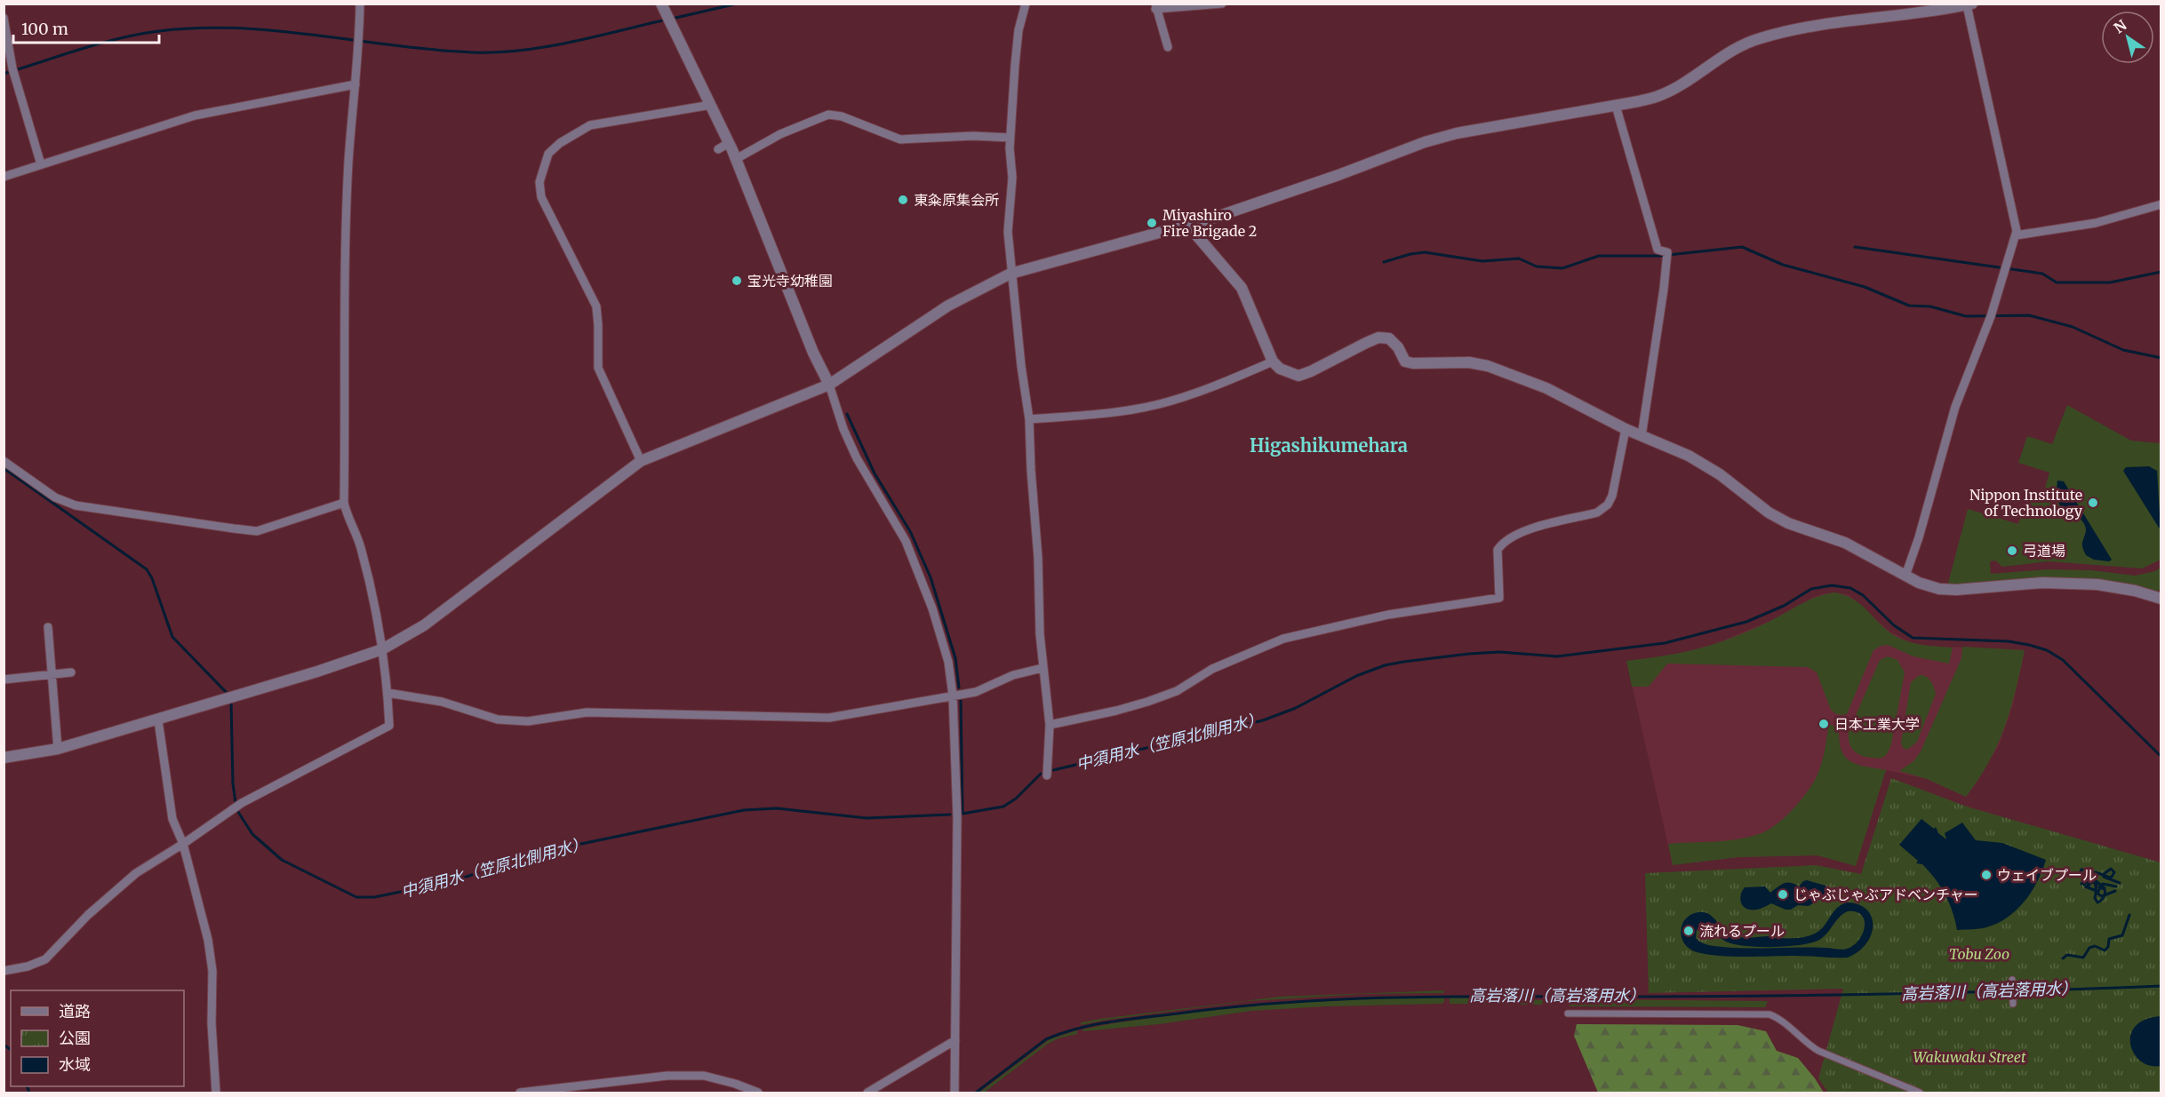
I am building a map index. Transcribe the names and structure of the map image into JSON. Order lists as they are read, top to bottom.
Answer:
{
  "districts": ["Higashikumehara"],
  "water": ["中須用水（笠原北側用水）", "高岩落川（高岩落用水）"],
  "parks": ["Tobu Zoo", "Wakuwaku Street"],
  "places": [
    "東粂原集会所",
    "Miyashiro Fire Brigade 2",
    "宝光寺幼稚園",
    "Nippon Institute of Technology",
    "弓道場",
    "日本工業大学",
    "ウェイブプール",
    "じゃぶじゃぶアドベンチャー",
    "流れるプール"
  ],
  "legend": ["道路", "公園", "水域"],
  "scale_bar": "100 m",
  "north": "top left"
}
